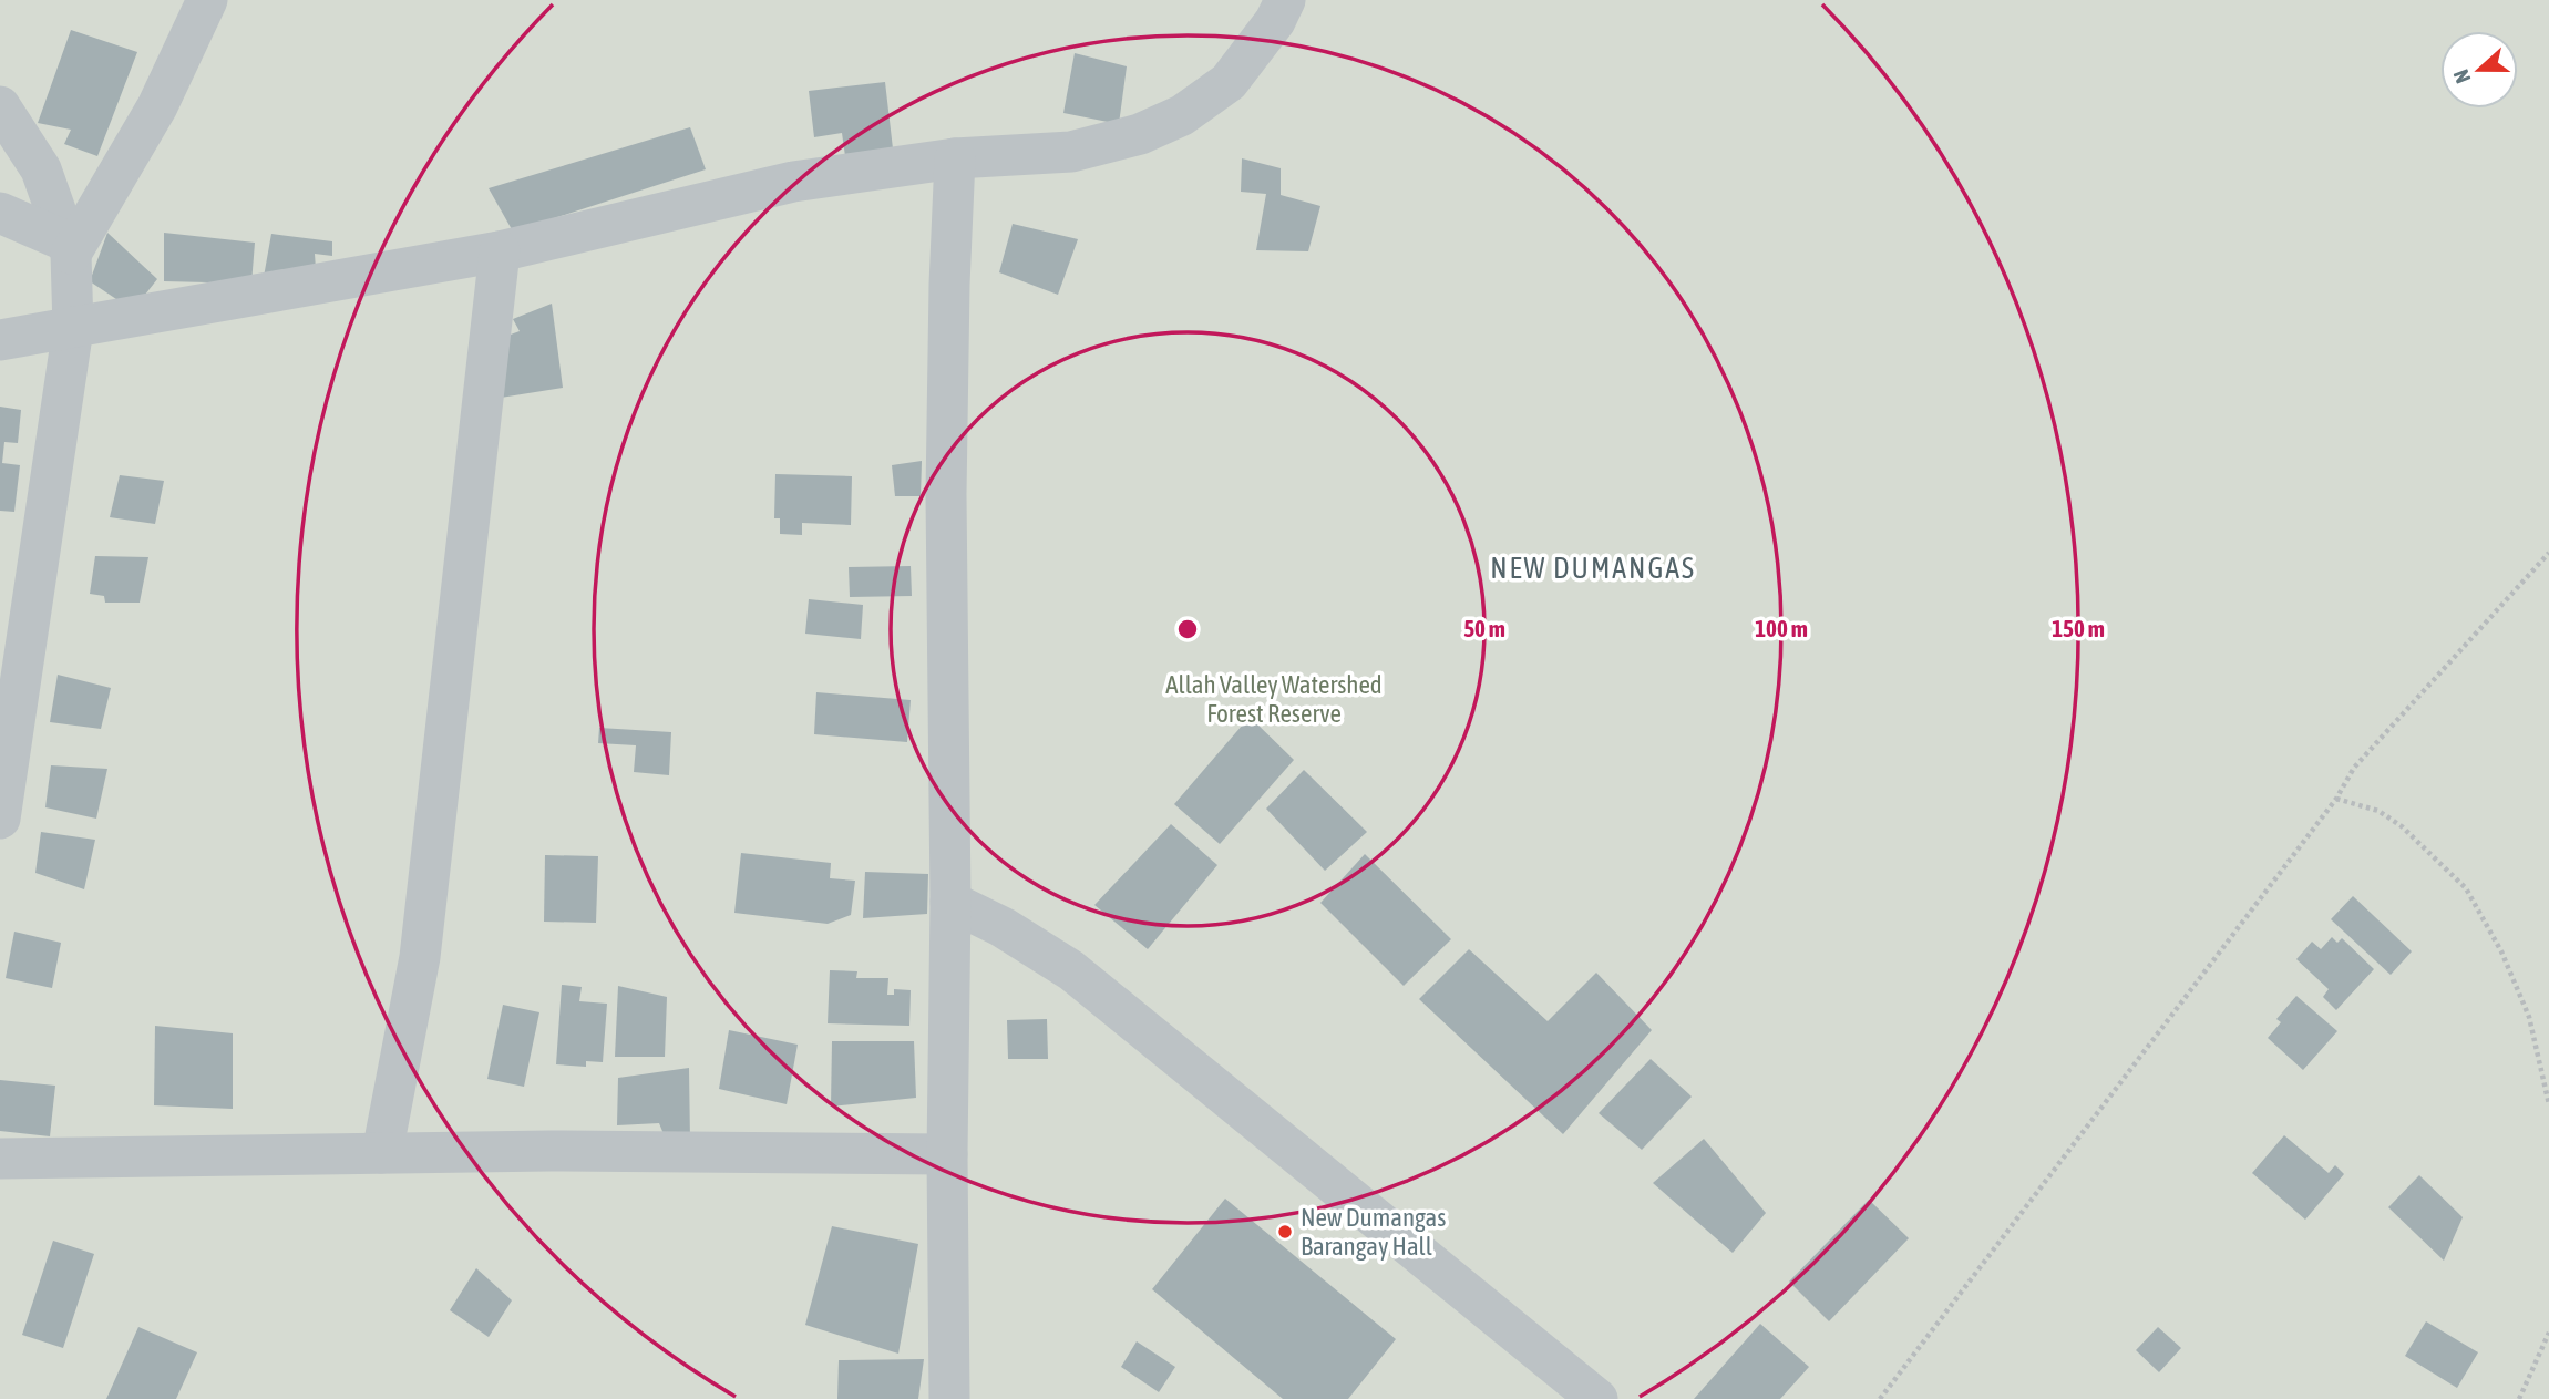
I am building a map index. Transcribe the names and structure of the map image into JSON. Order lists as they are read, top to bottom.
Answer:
{
  "districts": ["NEW DUMANGAS"],
  "parks": ["Allah Valley Watershed Forest Reserve"],
  "places": ["New Dumangas Barangay Hall"],
  "north": "left",
  "rings": ["50 m", "100 m", "150 m"]
}
